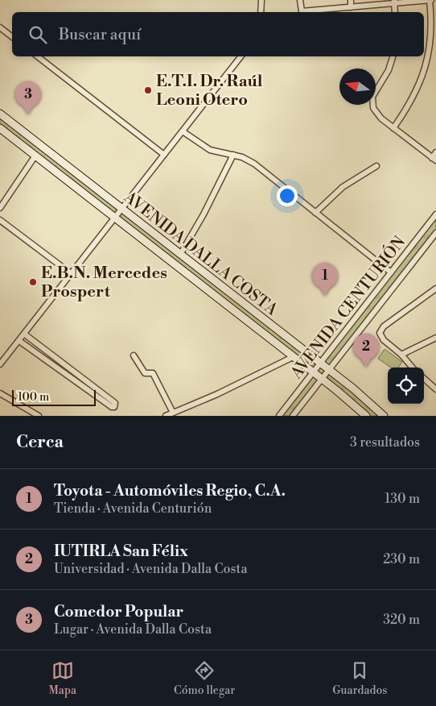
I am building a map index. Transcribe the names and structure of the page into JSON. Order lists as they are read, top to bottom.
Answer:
{
  "streets": {
    "street": ["AVENIDA DALLA COSTA", "AVENIDA CENTURIÓN"]
  },
  "crossings": [
    ["AVENIDA DALLA COSTA", "AVENIDA CENTURIÓN"]
  ],
  "places": ["E.T.I. Dr. Raúl Leoni Otero", "E.B.N. Mercedes Prospert"],
  "scale_bar": "100 m",
  "north": "left",
  "page": {
    "search": "Buscar aquí",
    "pins": ["3", "1", "2"],
    "scale": "100 m",
    "heading": ["Cerca", "3 resultados"],
    "list": [
      {
        "mark": "1",
        "name": "Toyota - Automóviles Regio, C.A.",
        "note": "Tienda · Avenida Centurión",
        "value": "130 m"
      },
      {
        "mark": "2",
        "name": "IUTIRLA San Félix",
        "note": "Universidad · Avenida Dalla Costa",
        "value": "230 m"
      },
      {
        "mark": "3",
        "name": "Comedor Popular",
        "note": "Lugar · Avenida Dalla Costa",
        "value": "320 m"
      }
    ],
    "nav": ["Mapa", "Cómo llegar", "Guardados"]
  }
}
